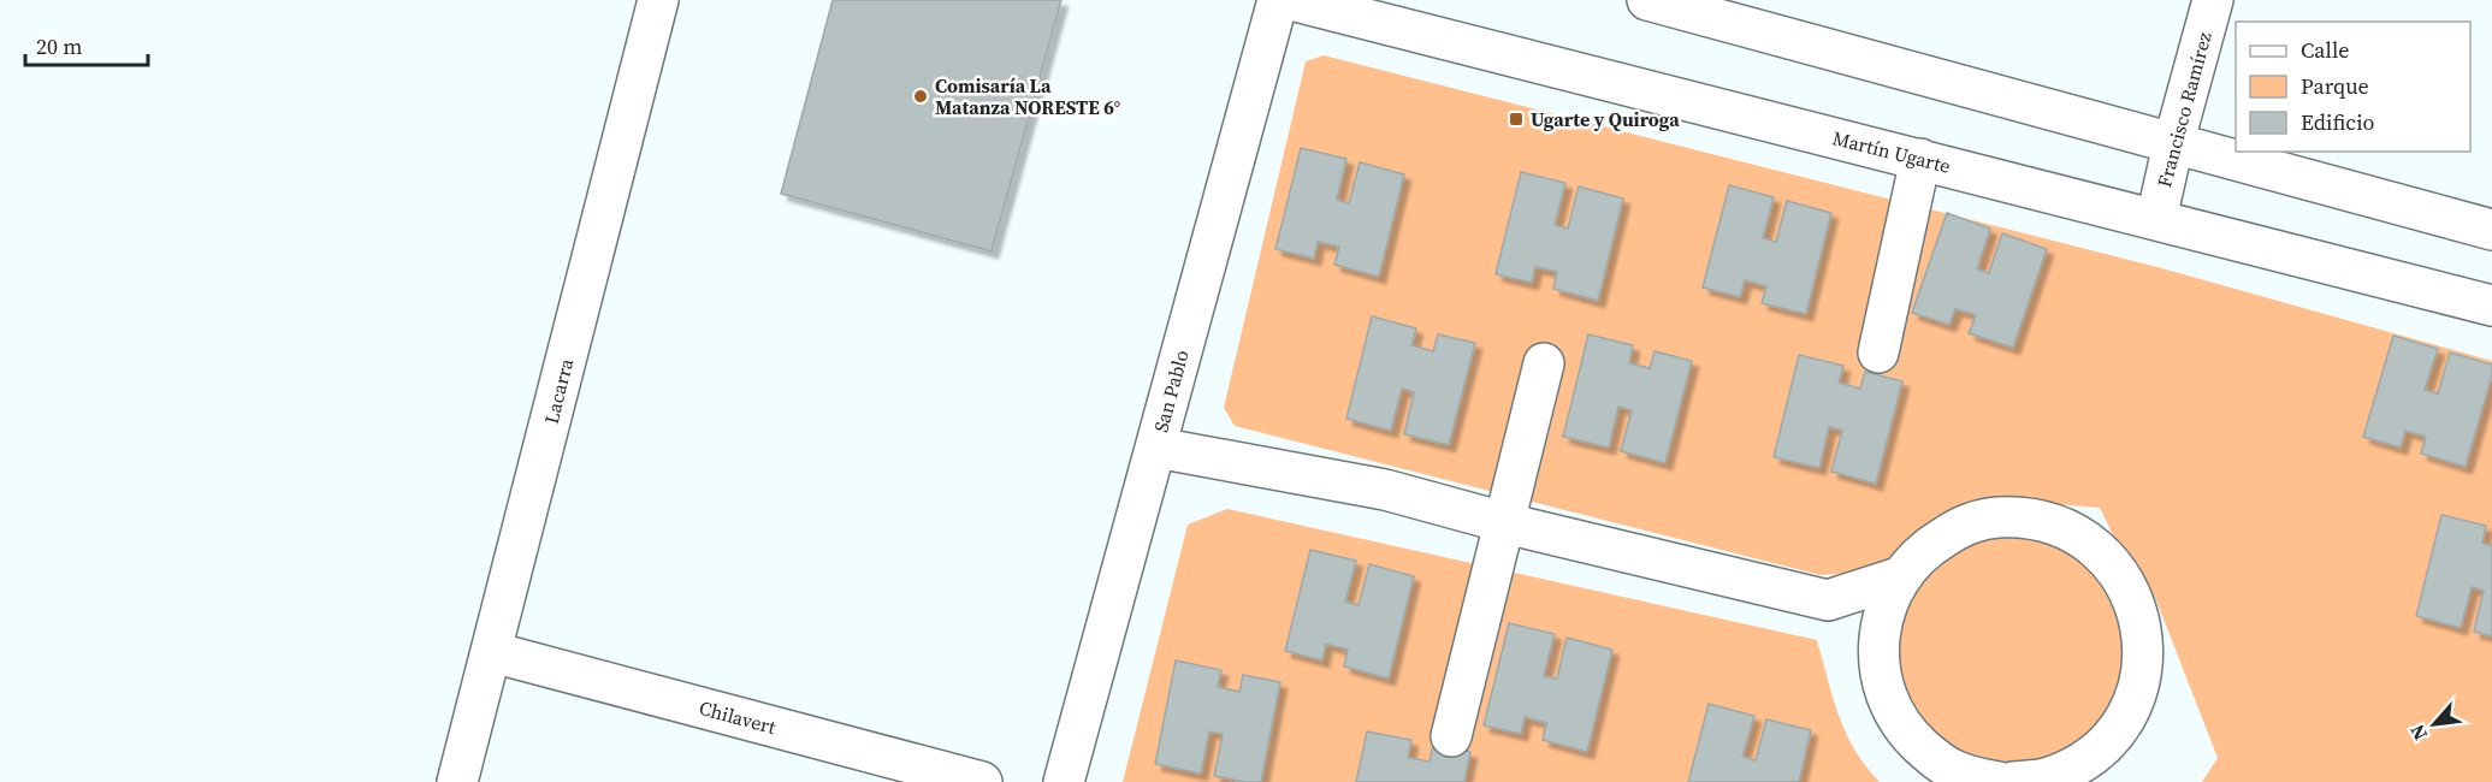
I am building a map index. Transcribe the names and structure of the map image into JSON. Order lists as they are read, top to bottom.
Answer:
{
  "streets": {
    "street": [
      "Francisco Ramírez",
      "Martín Ugarte",
      "Lacarra",
      "San Pablo",
      "Chilavert"
    ]
  },
  "crossings": [
    ["Francisco Ramírez", "Martín Ugarte"],
    ["Lacarra", "Chilavert"]
  ],
  "places": {
    "other": ["Comisaría La Matanza NORESTE 6°"],
    "transit": ["Ugarte y Quiroga"]
  },
  "legend": ["Calle", "Parque", "Edificio"],
  "scale_bar": "20 m",
  "north": "bottom left"
}
